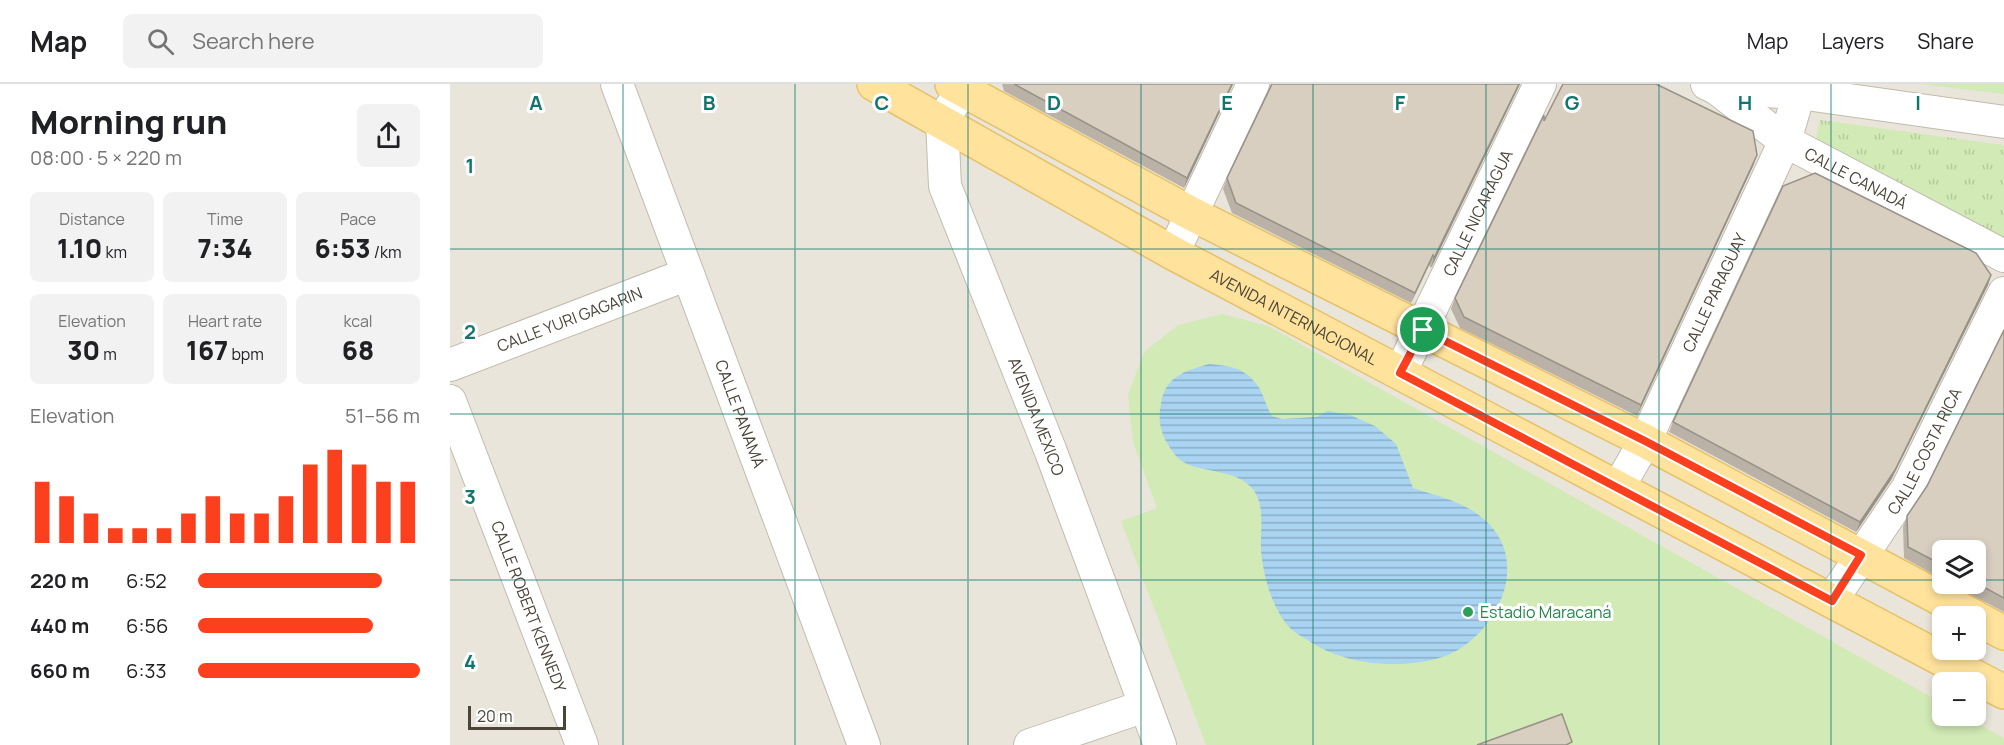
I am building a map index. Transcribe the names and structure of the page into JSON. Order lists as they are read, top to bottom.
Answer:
{
  "streets": {
    "main road": ["AVENIDA INTERNACIONAL"],
    "street": [
      "CALLE CANADÁ",
      "CALLE NICARAGUA",
      "CALLE PARAGUAY",
      "CALLE YURI GAGARIN",
      "CALLE PANAMÁ",
      "AVENIDA MEXICO",
      "CALLE COSTA RICA",
      "CALLE ROBERT KENNEDY"
    ]
  },
  "crossings": [
    ["CALLE CANADÁ", "CALLE PARAGUAY"],
    ["CALLE NICARAGUA", "AVENIDA INTERNACIONAL"],
    ["CALLE PARAGUAY", "AVENIDA INTERNACIONAL"],
    ["AVENIDA INTERNACIONAL", "AVENIDA MEXICO"],
    ["AVENIDA INTERNACIONAL", "CALLE COSTA RICA"],
    ["CALLE YURI GAGARIN", "CALLE PANAMÁ"]
  ],
  "places": ["Estadio Maracaná"],
  "scale_bar": "20 m",
  "page": {
    "header": "Map",
    "search": "Search here",
    "nav": ["Map", "Layers", "Share"],
    "heading": ["Morning run", "08:00 · 5 × 220 m"],
    "stats": [
      ["Distance", "1.10 km"],
      ["Time", "7:34"],
      ["Pace", "6:53 /km"],
      ["Elevation", "30 m"],
      ["Heart rate", "167 bpm"],
      ["kcal", "68"]
    ],
    "chart": ["Elevation", "51–56 m"],
    "map_buttons": ["+", "−"],
    "list": [
      {
        "name": "220 m",
        "note": "6:52"
      },
      {
        "name": "440 m",
        "note": "6:56"
      },
      {
        "name": "660 m",
        "note": "6:33"
      }
    ],
    "scale": "20 m"
  },
  "grid": {
    "columns": [
      "A",
      "B",
      "C",
      "D",
      "E",
      "F",
      "G",
      "H",
      "I"
    ],
    "rows": [
      "1",
      "2",
      "3",
      "4"
    ]
  }
}
